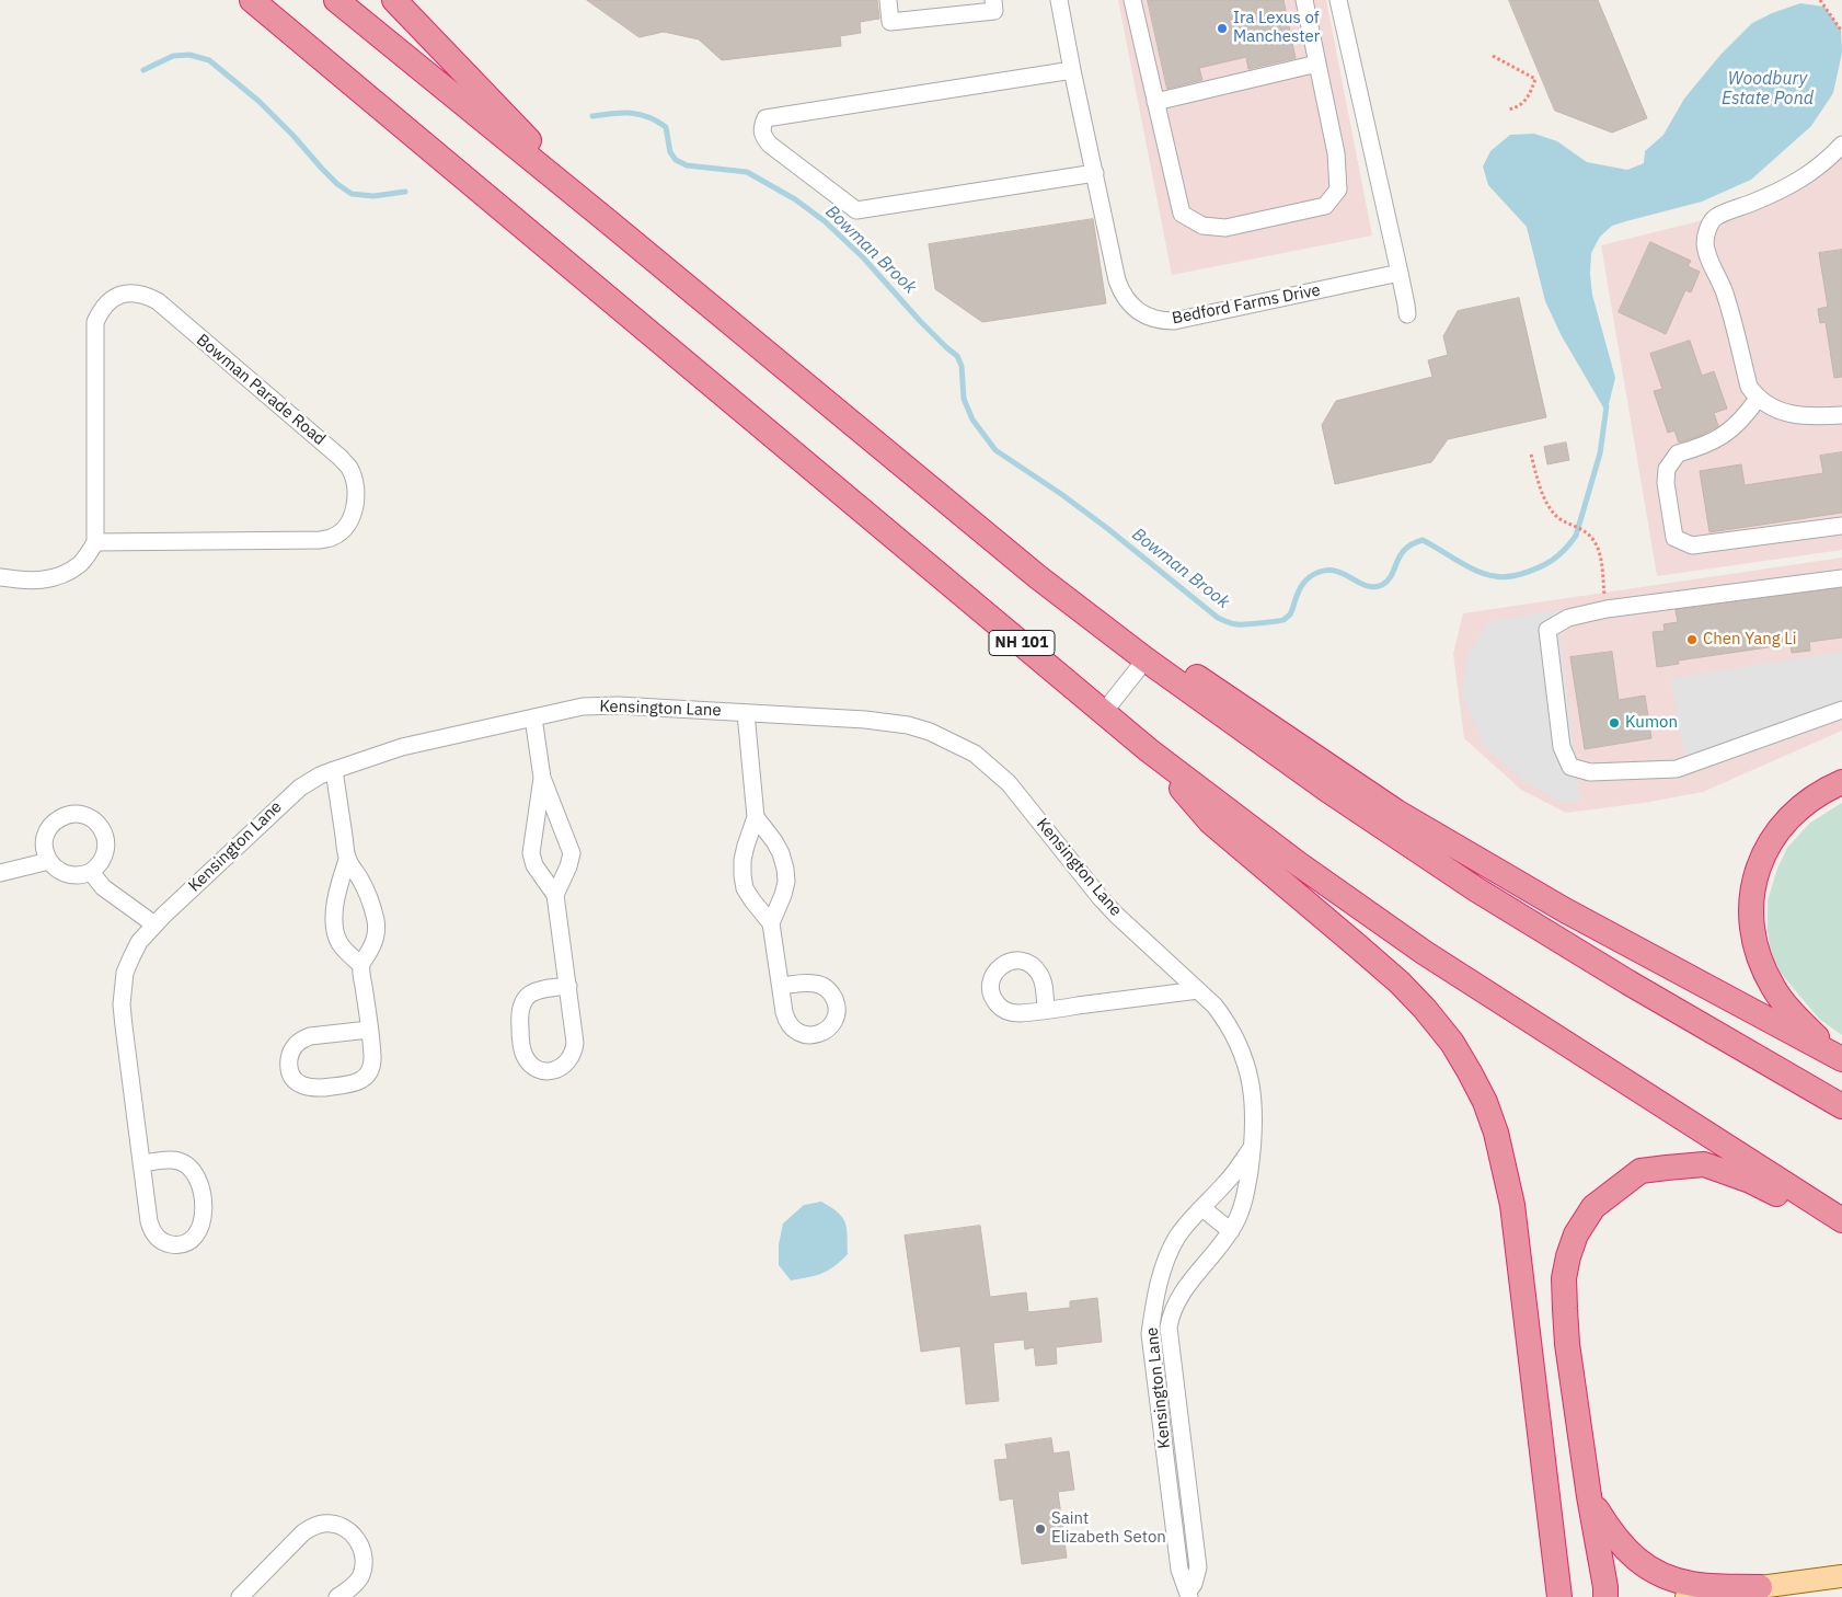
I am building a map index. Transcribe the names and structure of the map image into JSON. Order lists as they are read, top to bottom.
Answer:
{
  "streets": {
    "highway": ["NH 101"],
    "street": ["Bedford Farms Drive", "Bowman Parade Road", "Kensington Lane"]
  },
  "water": ["Woodbury Estate Pond", "Bowman Brook"],
  "places": [
    "Ira Lexus of Manchester",
    "Chen Yang Li",
    "Kumon",
    "Saint Elizabeth Seton"
  ]
}
